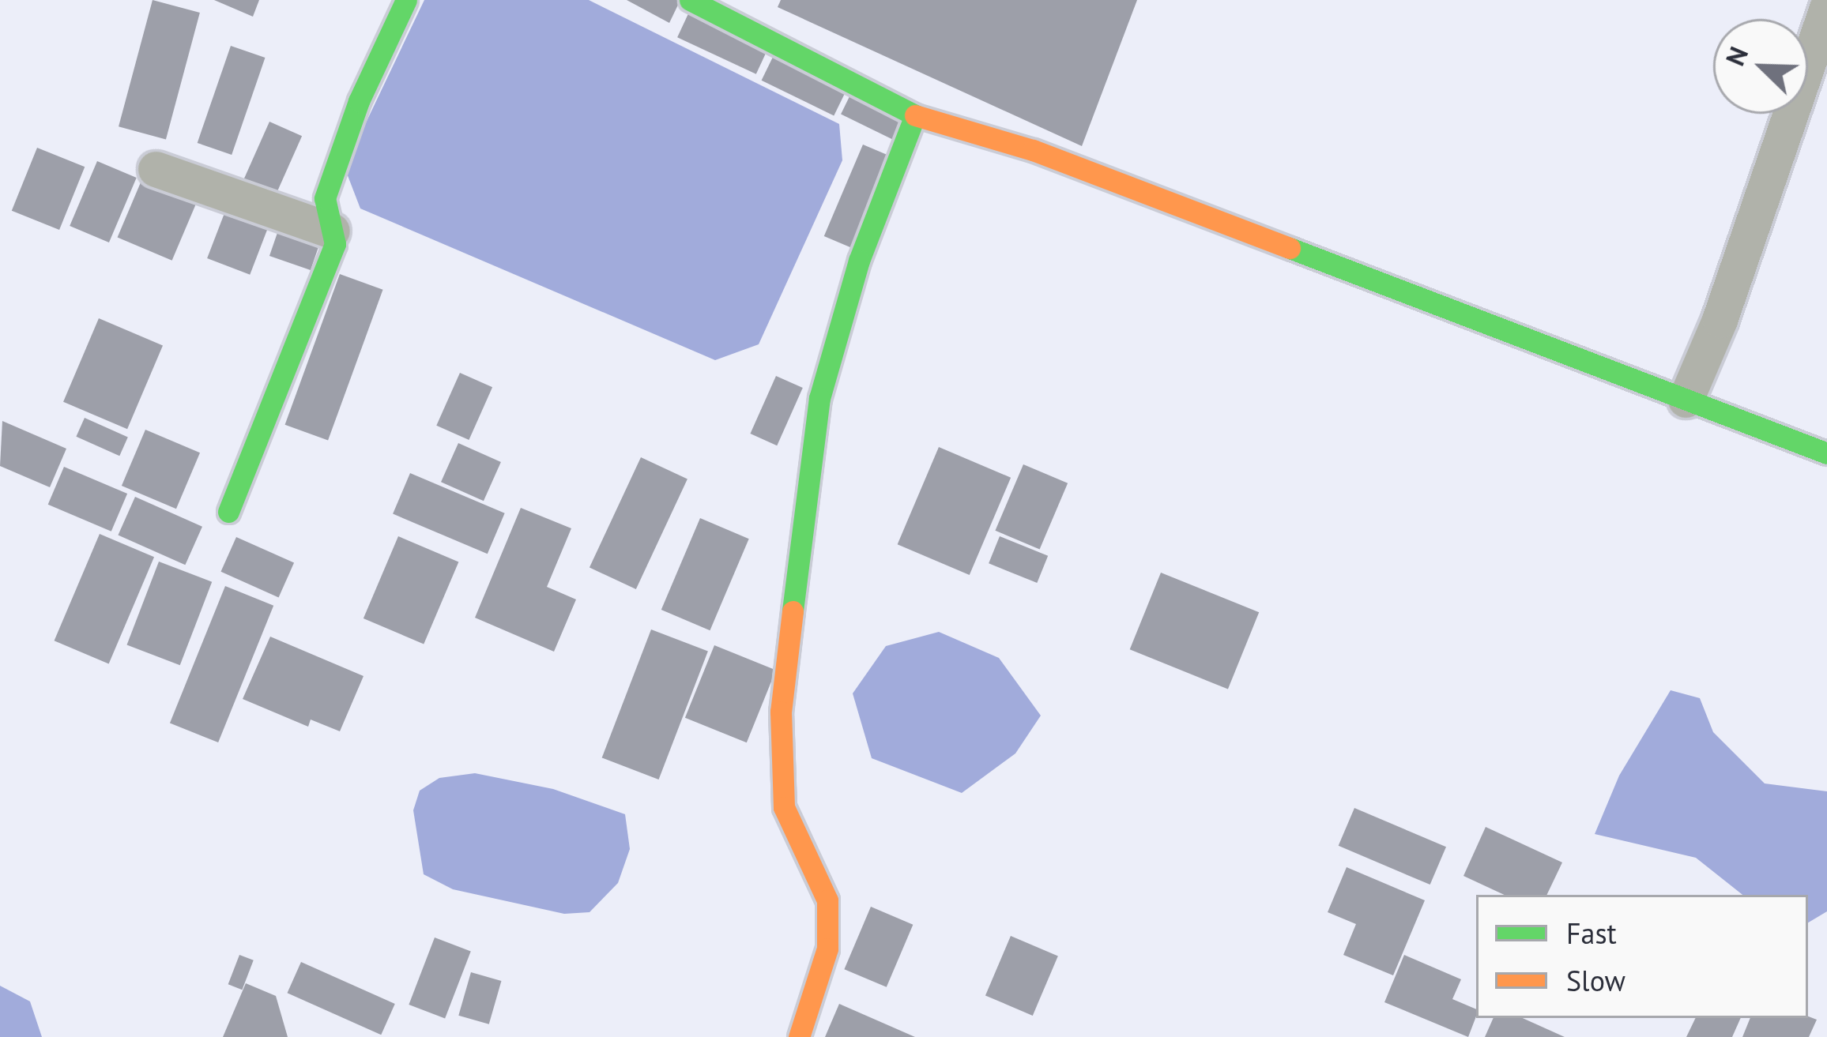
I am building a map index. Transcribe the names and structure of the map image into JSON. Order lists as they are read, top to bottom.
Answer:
{
  "legend": ["Fast", "Slow"],
  "north": "top left"
}
